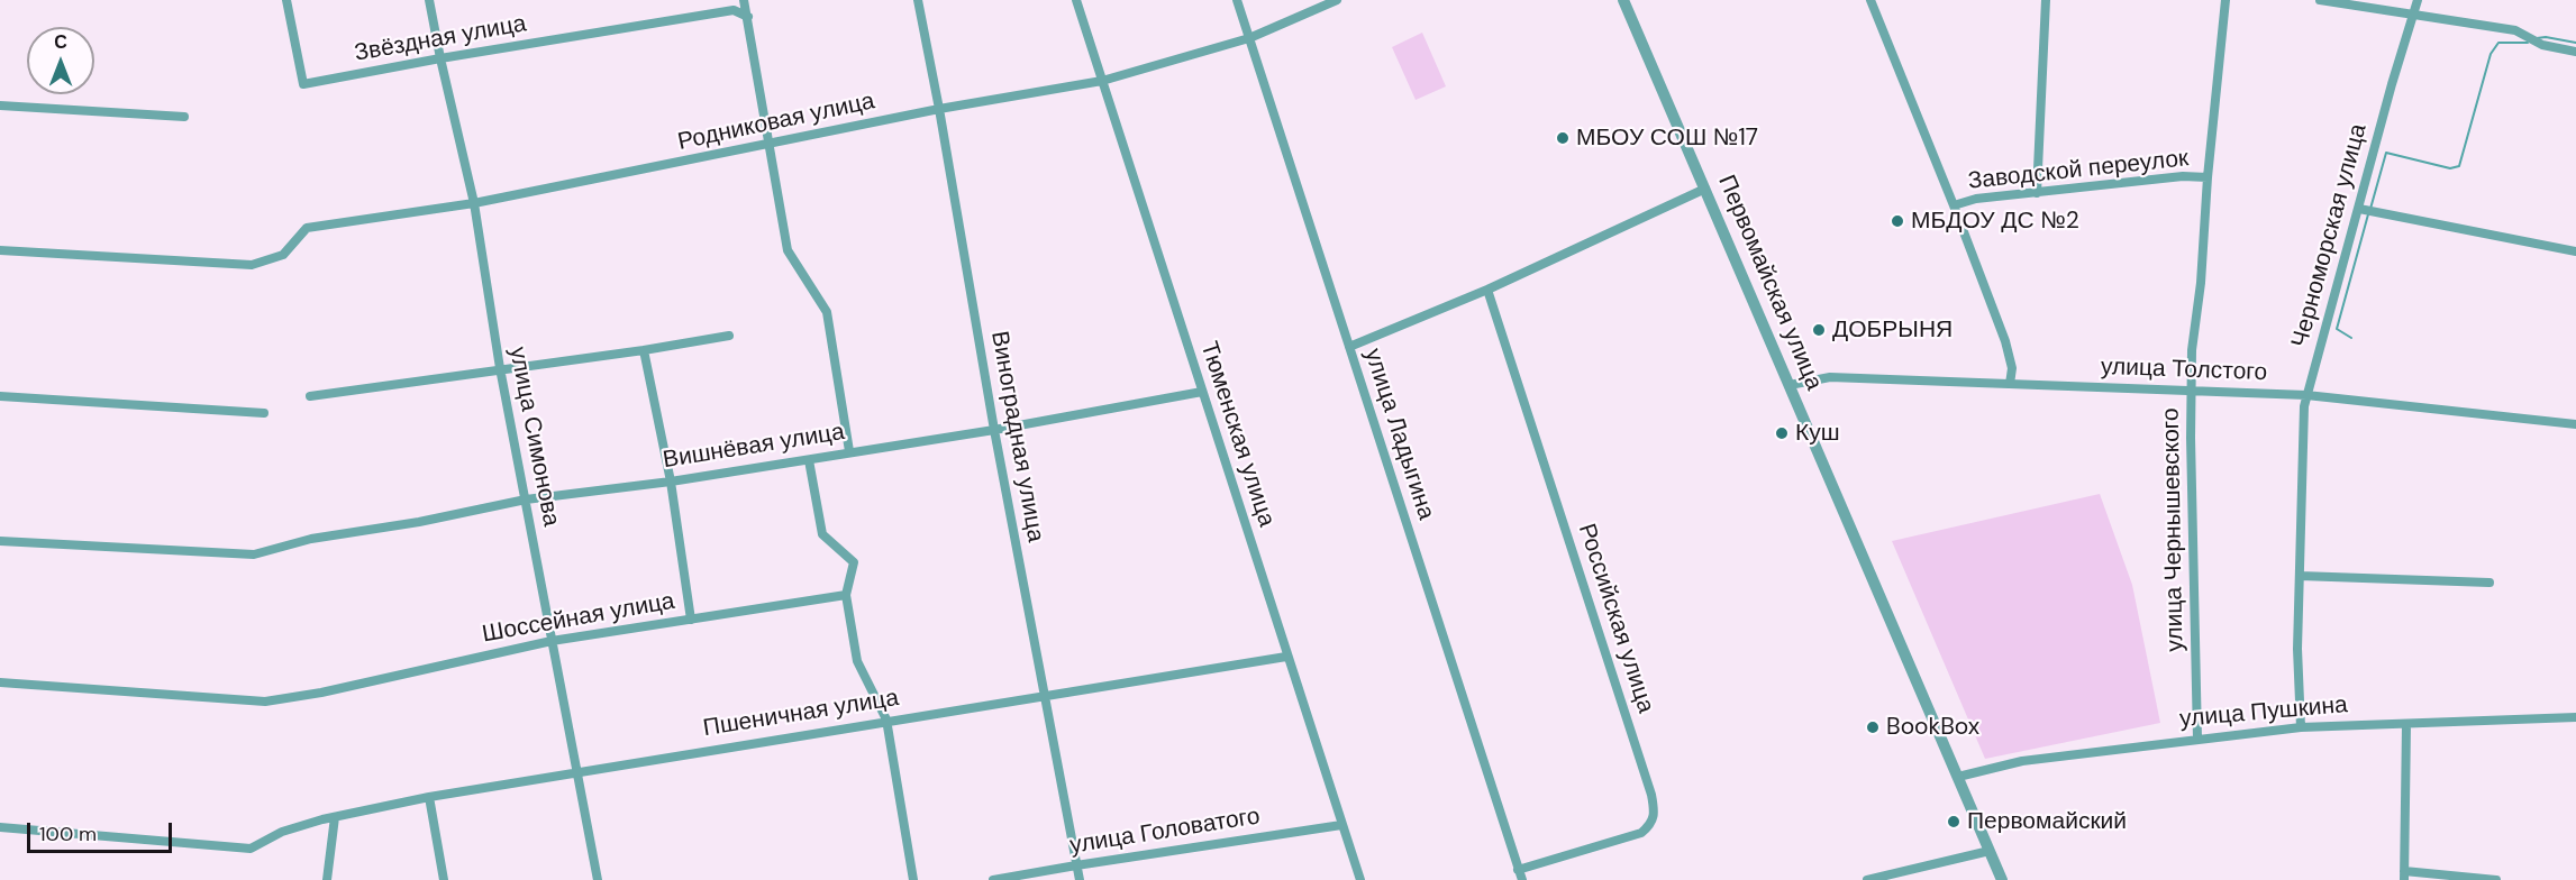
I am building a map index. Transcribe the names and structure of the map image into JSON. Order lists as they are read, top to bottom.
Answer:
{
  "streets": {
    "street": [
      "Звёздная улица",
      "Родниковая улица",
      "Заводской переулок",
      "Черноморская улица",
      "Первомайская улица",
      "улица Толстого",
      "Тюменская улица",
      "улица Ладыгина",
      "улица Симонова",
      "Виноградная улица",
      "Вишнёвая улица",
      "улица Чернышевского",
      "Шоссейная улица",
      "Российская улица",
      "улица Пушкина",
      "Пшеничная улица",
      "улица Головатого"
    ]
  },
  "crossings": [
    ["Звёздная улица", "улица Симонова"],
    ["Родниковая улица", "Тюменская улица"],
    ["Родниковая улица", "улица Ладыгина"],
    ["Родниковая улица", "улица Симонова"],
    ["Родниковая улица", "Виноградная улица"],
    ["Заводской переулок", "улица Чернышевского"],
    ["Черноморская улица", "улица Толстого"],
    ["Черноморская улица", "улица Пушкина"],
    ["Первомайская улица", "улица Толстого"],
    ["Первомайская улица", "улица Пушкина"],
    ["улица Толстого", "улица Чернышевского"],
    ["Тюменская улица", "Вишнёвая улица"],
    ["Тюменская улица", "Пшеничная улица"],
    ["Тюменская улица", "улица Головатого"],
    ["улица Ладыгина", "Российская улица"],
    ["улица Симонова", "Вишнёвая улица"],
    ["улица Симонова", "Шоссейная улица"],
    ["улица Симонова", "Пшеничная улица"],
    ["Виноградная улица", "Вишнёвая улица"],
    ["Виноградная улица", "Пшеничная улица"],
    ["Виноградная улица", "улица Головатого"],
    ["улица Чернышевского", "улица Пушкина"]
  ],
  "places": [
    "МБОУ СОШ №17",
    "МБДОУ ДС №2",
    "ДОБРЫНЯ",
    "Куш",
    "BookBox",
    "Первомайский"
  ],
  "scale_bar": "100 m",
  "north": "top"
}
